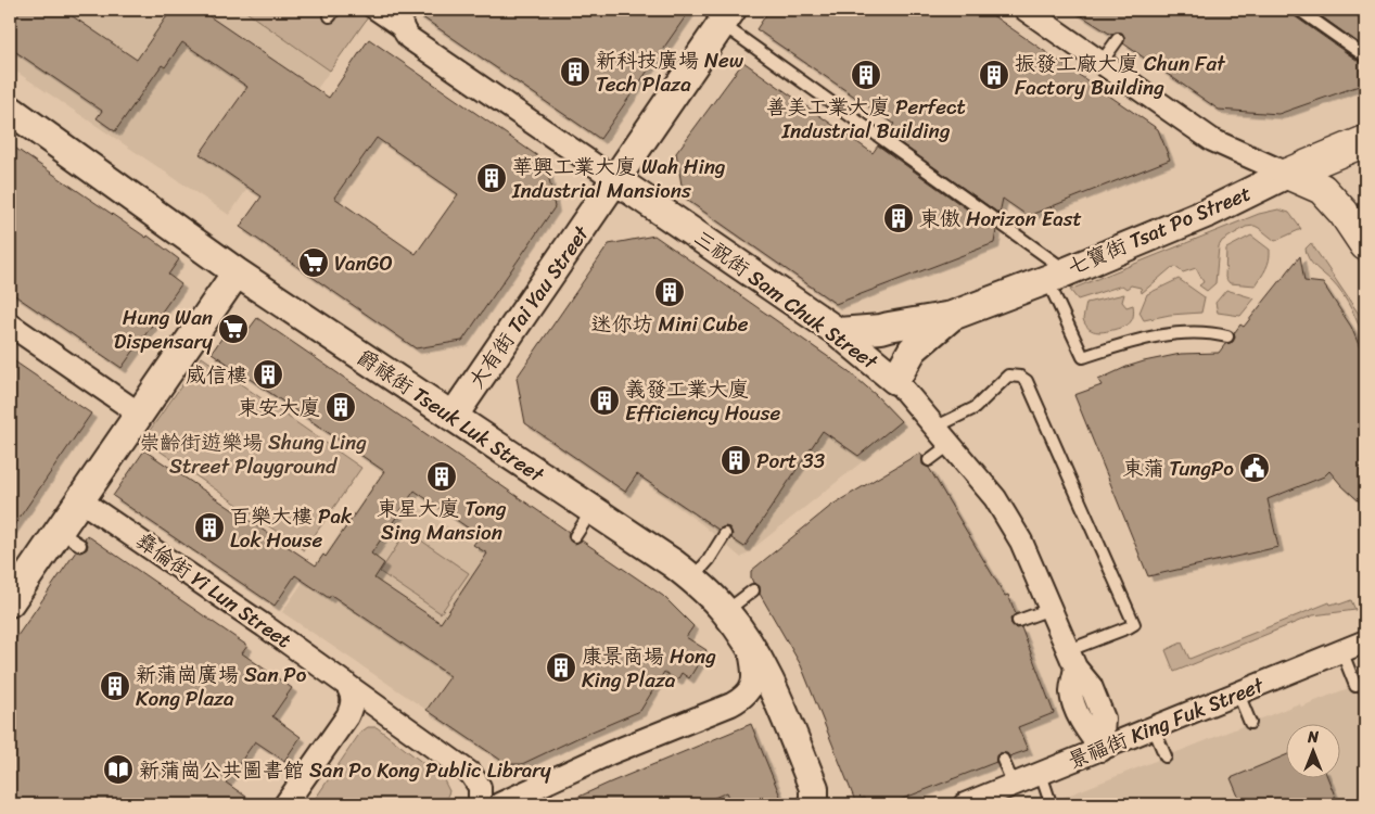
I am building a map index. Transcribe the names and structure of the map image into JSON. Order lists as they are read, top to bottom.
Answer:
{
  "streets": {
    "main road": ["七寶街 Tsat Po Street"],
    "street": [
      "三祝街 Sam Chuk Street",
      "大有街 Tai Yau Street",
      "爵祿街 Tseuk Luk Street",
      "彝倫街 Yi Lun Street",
      "景福街 King Fuk Street"
    ]
  },
  "crossings": [
    ["七寶街 Tsat Po Street", "三祝街 Sam Chuk Street"],
    ["三祝街 Sam Chuk Street", "大有街 Tai Yau Street"],
    ["三祝街 Sam Chuk Street", "景福街 King Fuk Street"],
    ["大有街 Tai Yau Street", "爵祿街 Tseuk Luk Street"]
  ],
  "parks": ["崇齡街遊樂場 Shung Ling Street Playground"],
  "places": {
    "building": [
      "新科技廣場 New Tech Plaza",
      "善美工業大廈 Perfect Industrial Building",
      "振發工廠大廈 Chun Fat Factory Building",
      "華興工業大廈 Wah Hing Industrial Mansions",
      "東傲 Horizon East",
      "迷你坊 Mini Cube",
      "威信樓",
      "義發工業大廈 Efficiency House",
      "東安大廈",
      "Port 33",
      "東星大廈 Tong Sing Mansion",
      "百樂大樓 Pak Lok House",
      "康景商場 Hong King Plaza",
      "新蒲崗廣場 San Po Kong Plaza"
    ],
    "supermarket": ["VanGO", "Hung Wan Dispensary"],
    "public building": ["東蒲 TungPo"],
    "library": ["新蒲崗公共圖書館 San Po Kong Public Library"]
  },
  "north": "top"
}
